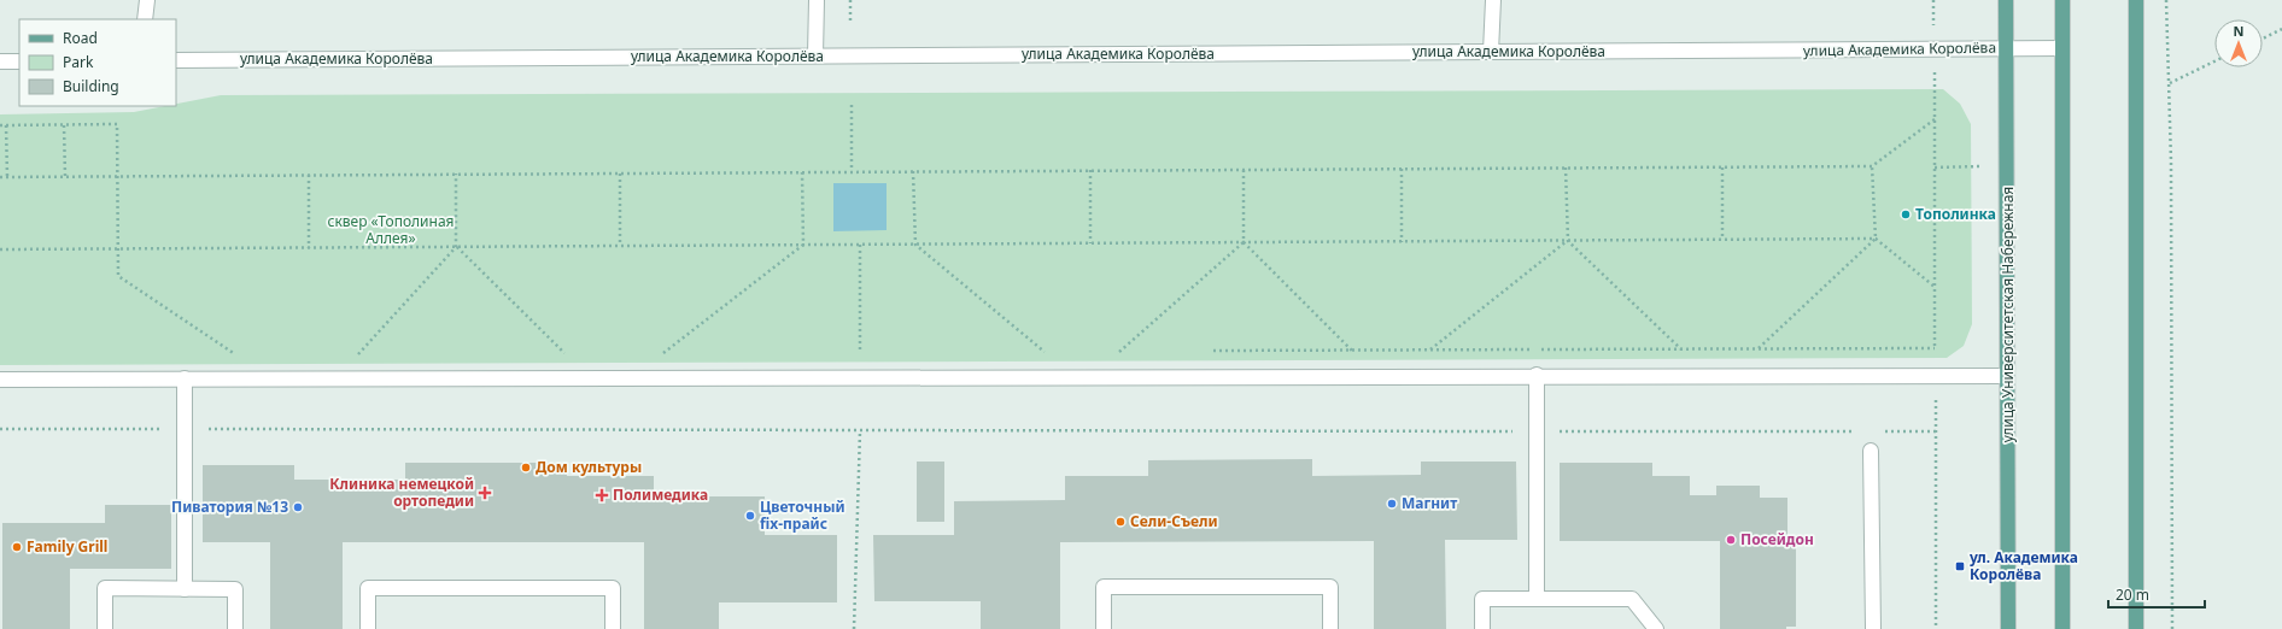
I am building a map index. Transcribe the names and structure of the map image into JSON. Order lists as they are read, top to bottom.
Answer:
{
  "streets": {
    "main road": ["улица Университетская Набережная"],
    "street": ["улица Академика Королёва"]
  },
  "crossings": [
    ["улица Академика Королёва", "улица Университетская Набережная"]
  ],
  "parks": ["сквер «Тополиная Аллея»"],
  "places": {
    "other": [
      "Тополинка",
      "Дом культуры",
      "Магнит",
      "Пиватория №13",
      "Цветочный fix-прайс",
      "Сели-Съели",
      "Посейдон",
      "Family Grill"
    ],
    "health": ["Клиника немецкой ортопедии", "Полимедика"],
    "transit": ["ул. Академика Королёва"]
  },
  "legend": ["Road", "Park", "Building"],
  "scale_bar": "20 m",
  "north": "top"
}
